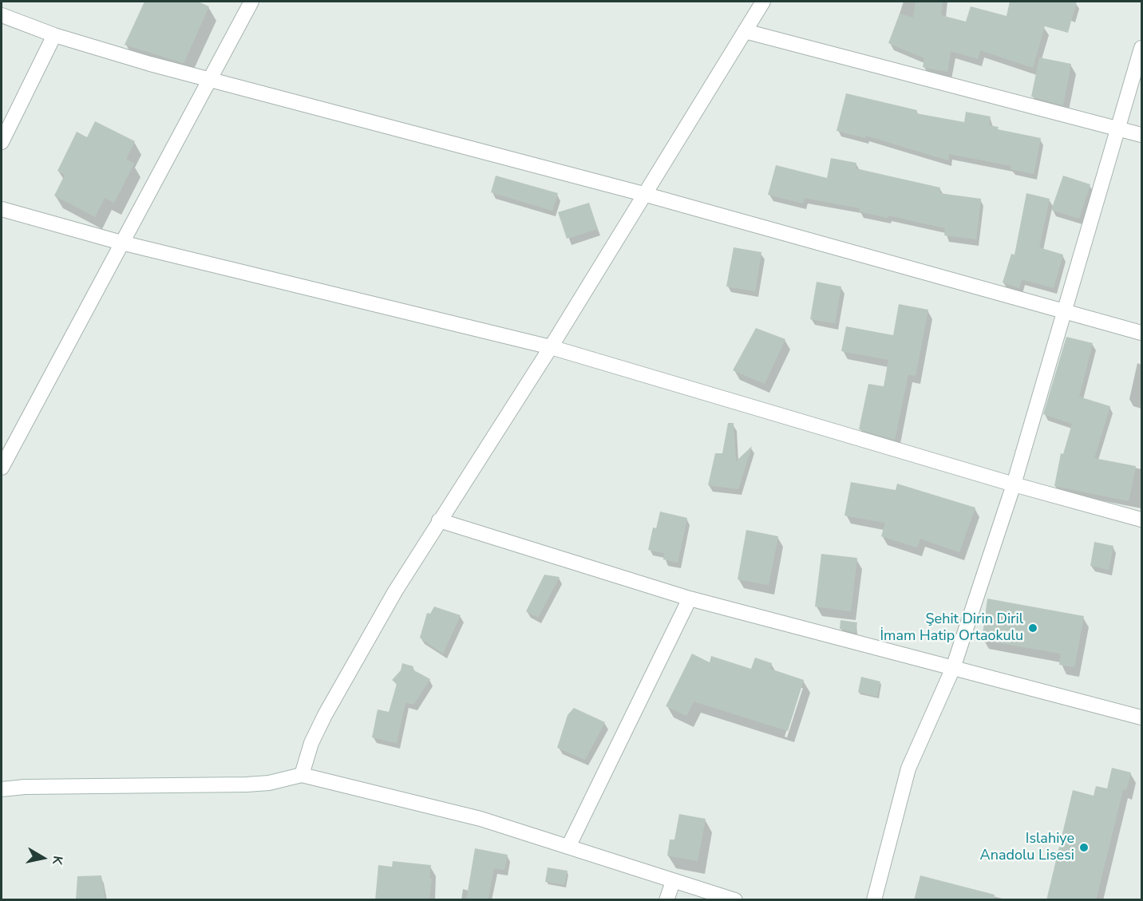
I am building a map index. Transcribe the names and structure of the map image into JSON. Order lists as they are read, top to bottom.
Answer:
{
  "places": ["Şehit Dirin Diril İmam Hatip Ortaokulu", "Islahiye Anadolu Lisesi"],
  "north": "right"
}
